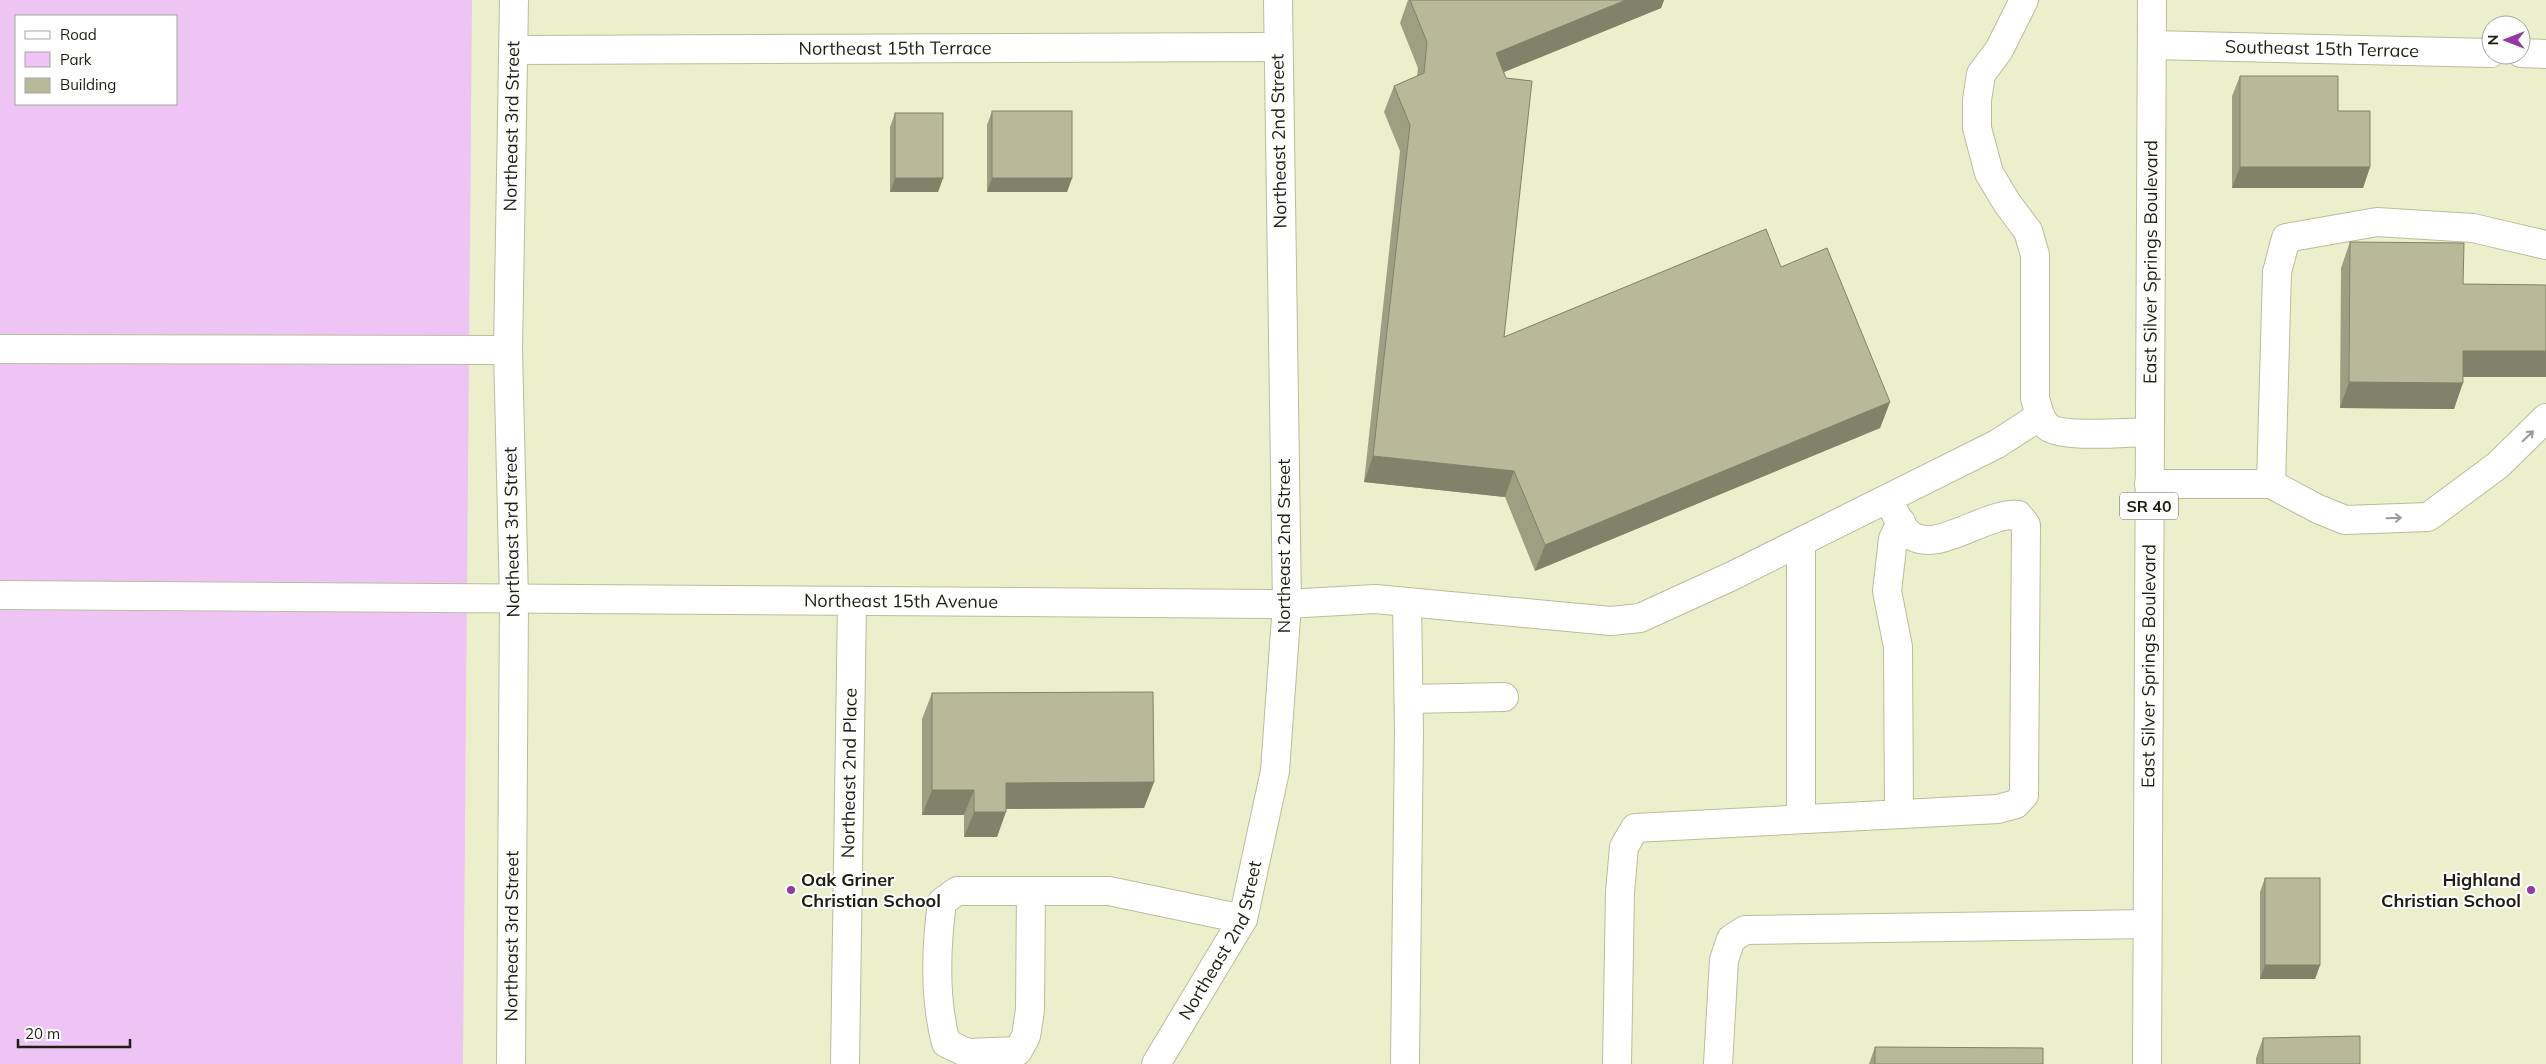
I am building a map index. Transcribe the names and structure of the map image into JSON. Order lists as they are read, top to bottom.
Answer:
{
  "streets": {
    "street": [
      "Northeast 15th Terrace",
      "Southeast 15th Terrace",
      "Northeast 3rd Street",
      "Northeast 2nd Street",
      "East Silver Springs Boulevard",
      "SR 40",
      "Northeast 15th Avenue",
      "Northeast 2nd Place"
    ]
  },
  "crossings": [
    ["Northeast 15th Terrace", "Northeast 3rd Street"],
    ["Northeast 15th Terrace", "Northeast 2nd Street"],
    ["Southeast 15th Terrace", "East Silver Springs Boulevard"],
    ["Northeast 3rd Street", "Northeast 15th Avenue"],
    ["Northeast 2nd Street", "Northeast 15th Avenue"],
    ["Northeast 15th Avenue", "Northeast 2nd Place"]
  ],
  "places": ["Oak Griner Christian School", "Highland Christian School"],
  "legend": ["Road", "Park", "Building"],
  "scale_bar": "20 m",
  "north": "left"
}
